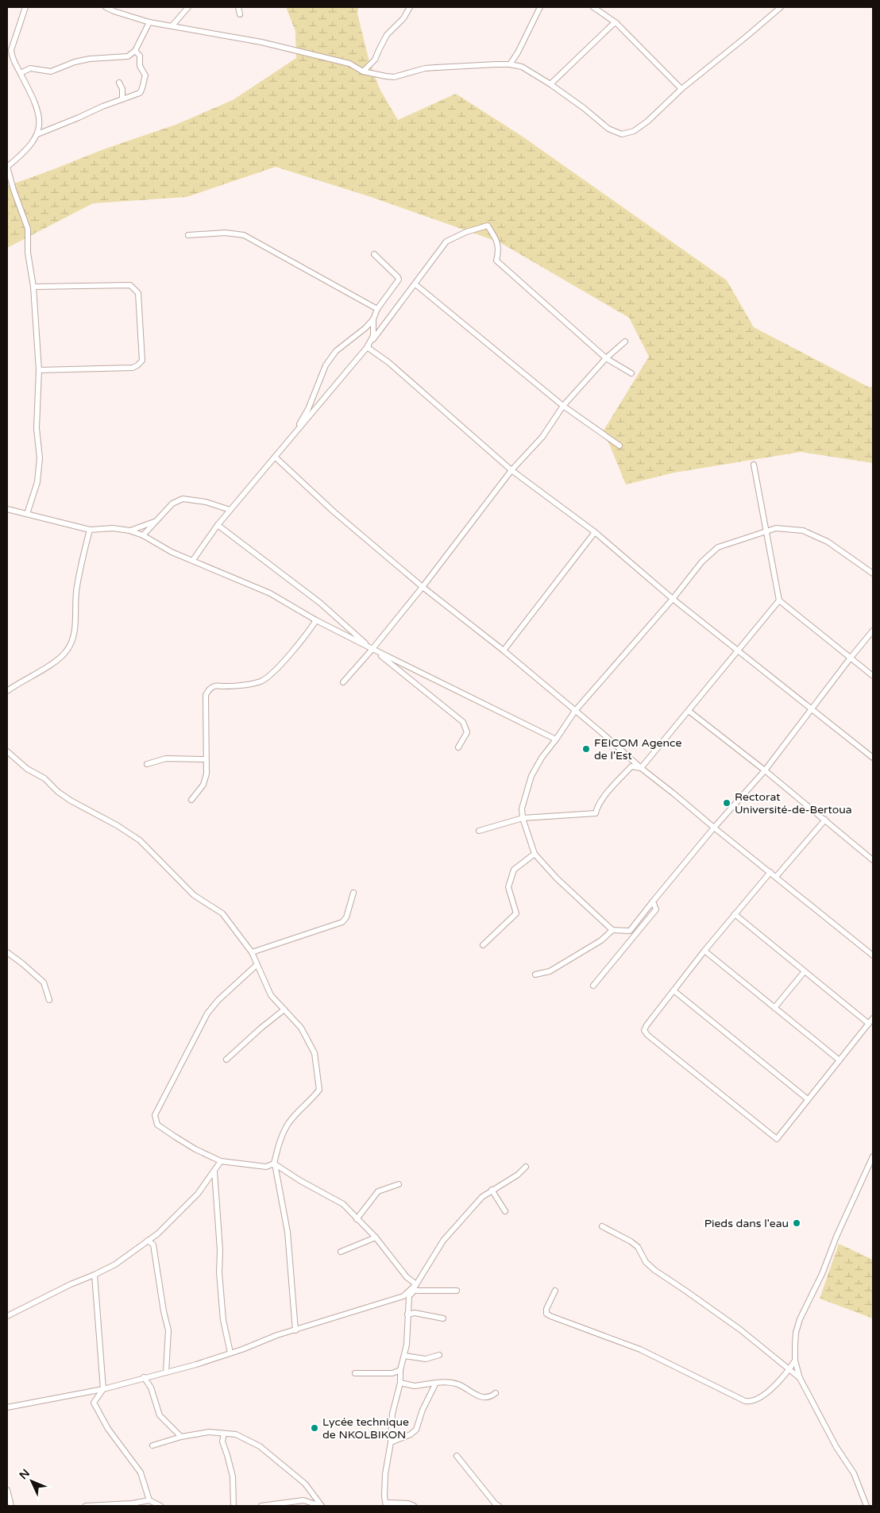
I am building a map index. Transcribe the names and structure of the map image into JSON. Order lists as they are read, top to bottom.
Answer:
{
  "places": [
    "FEICOM Agence de l'Est",
    "Rectorat Université-de-Bertoua",
    "Pieds dans l'eau",
    "Lycée technique de NKOLBIKON"
  ],
  "north": "top left"
}
